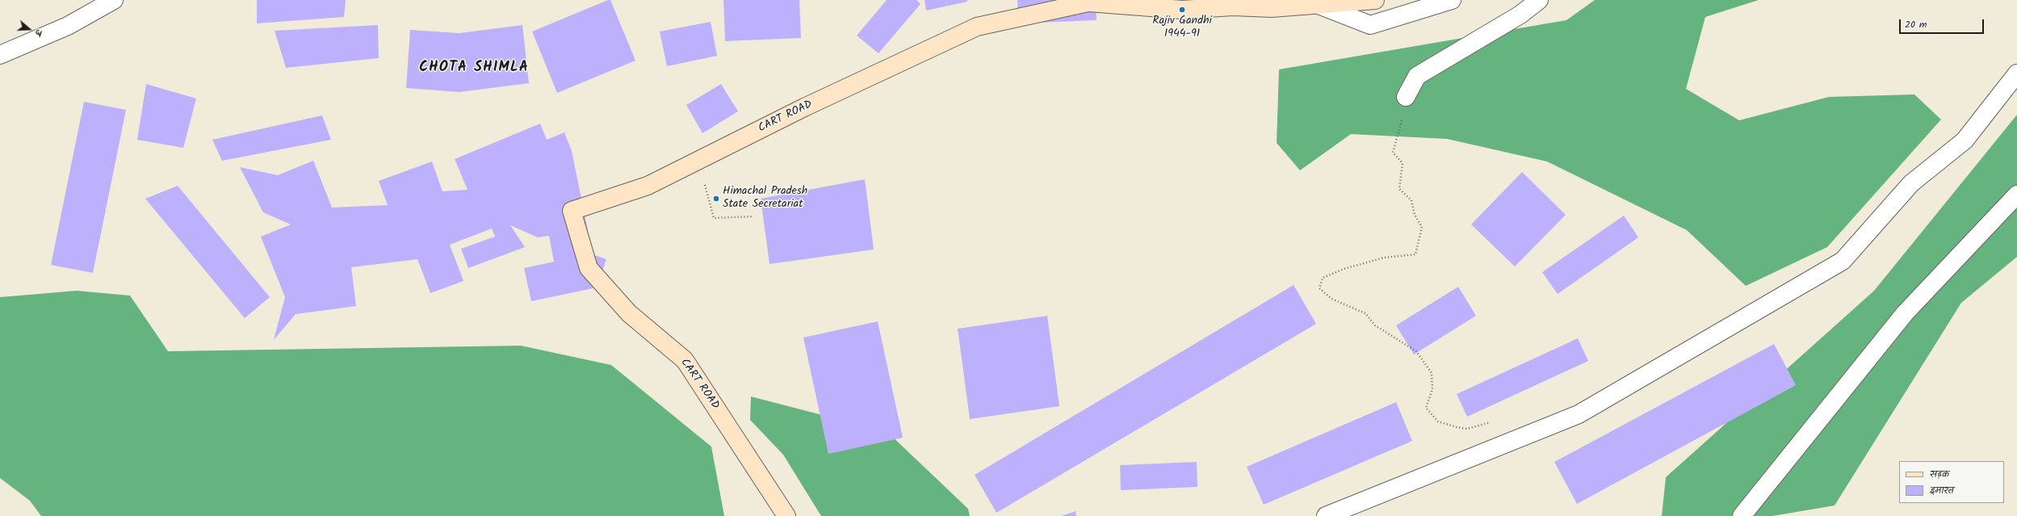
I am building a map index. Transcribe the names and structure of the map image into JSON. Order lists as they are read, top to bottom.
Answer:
{
  "streets": {
    "main road": ["CART ROAD"]
  },
  "districts": ["CHOTA SHIMLA"],
  "places": ["Rajiv Gandhi 1944-91", "Himachal Pradesh State Secretariat"],
  "legend": ["सड़क", "इमारत"],
  "scale_bar": "20 m",
  "north": "right"
}
